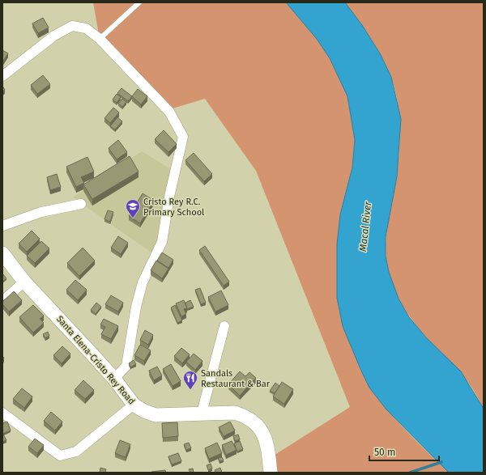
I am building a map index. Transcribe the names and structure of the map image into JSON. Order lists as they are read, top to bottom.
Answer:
{
  "streets": {
    "main road": ["Santa Elena-Cristo Rey Road"]
  },
  "water": ["Macal River"],
  "places": {
    "school or university": ["Cristo Rey R.C. Primary School"],
    "restaurant": ["Sandals Restaurant & Bar"]
  },
  "scale_bar": "50 m"
}
